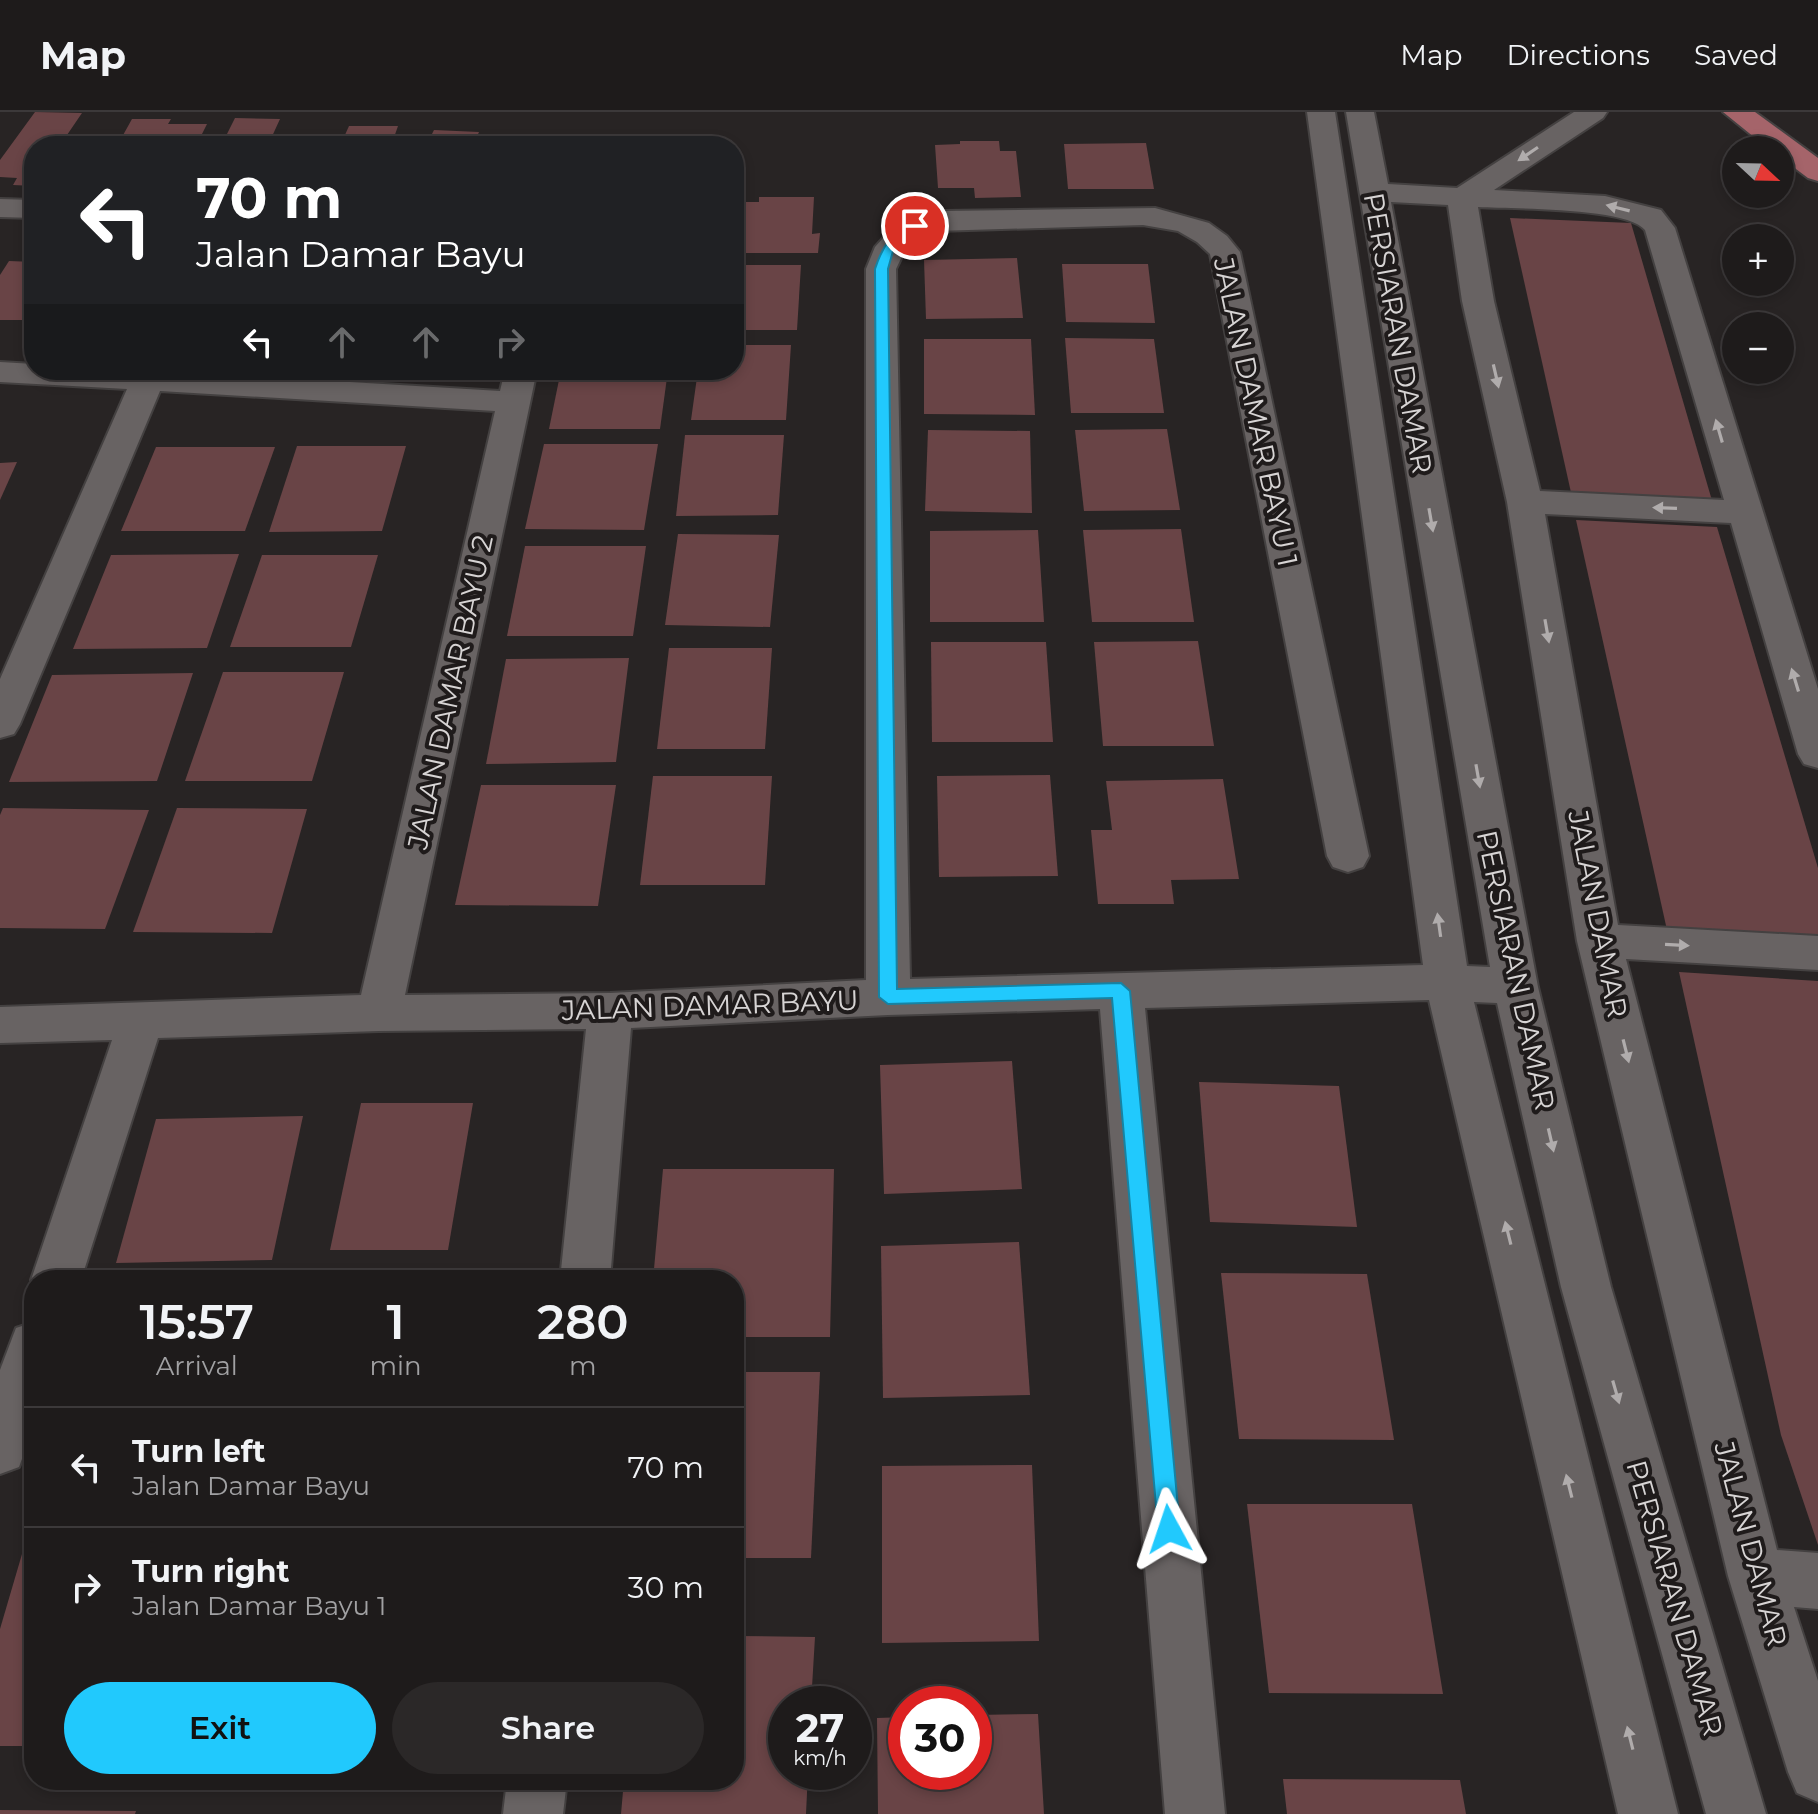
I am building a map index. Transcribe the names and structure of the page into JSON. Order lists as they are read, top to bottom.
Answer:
{
  "streets": {
    "street": [
      "PERSIARAN DAMAR",
      "JALAN DAMAR BAYU 1",
      "JALAN DAMAR BAYU 2",
      "JALAN DAMAR",
      "JALAN DAMAR BAYU"
    ]
  },
  "crossings": [
    ["PERSIARAN DAMAR", "JALAN DAMAR BAYU"],
    ["JALAN DAMAR BAYU 1", "JALAN DAMAR BAYU"],
    ["JALAN DAMAR BAYU 2", "JALAN DAMAR BAYU"]
  ],
  "one_way": ["JALAN DAMAR"],
  "north": "right",
  "page": {
    "header": "Map",
    "nav": ["Map", "Directions", "Saved"],
    "map_buttons": ["+", "−"],
    "turn": ["70 m", "Jalan Damar Bayu"],
    "eta": [
      "15:57",
      "Arrival",
      "1",
      "min",
      "280",
      "m"
    ],
    "list": [
      {
        "name": "Turn left",
        "note": "Jalan Damar Bayu",
        "value": "70 m"
      },
      {
        "name": "Turn right",
        "note": "Jalan Damar Bayu 1",
        "value": "30 m"
      }
    ],
    "buttons": ["Exit", "Share"],
    "speed": "27 km/h",
    "limit": "30"
  }
}
